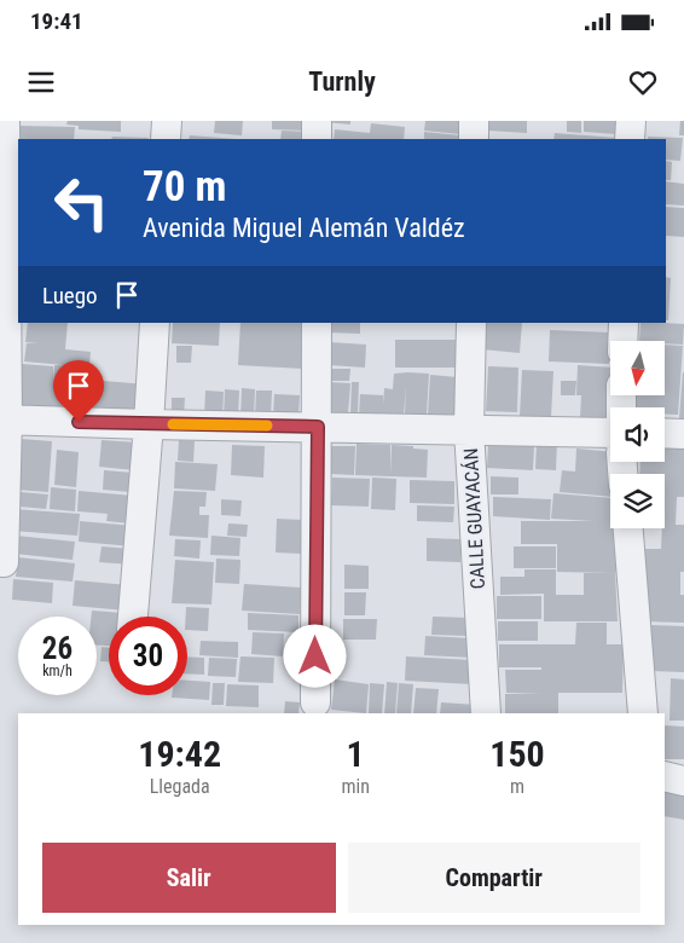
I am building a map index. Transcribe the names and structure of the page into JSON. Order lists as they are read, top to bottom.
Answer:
{
  "streets": {
    "street": ["CALLE GUAYACÁN"]
  },
  "north": "bottom",
  "page": {
    "status": "19:41",
    "header": "Turnly",
    "turn": ["70 m", "Avenida Miguel Alemán Valdéz"],
    "then": "Luego",
    "speed": "26 km/h",
    "limit": "30",
    "eta": [
      "19:42",
      "Llegada",
      "1",
      "min",
      "150",
      "m"
    ],
    "buttons": ["Salir", "Compartir"]
  }
}
